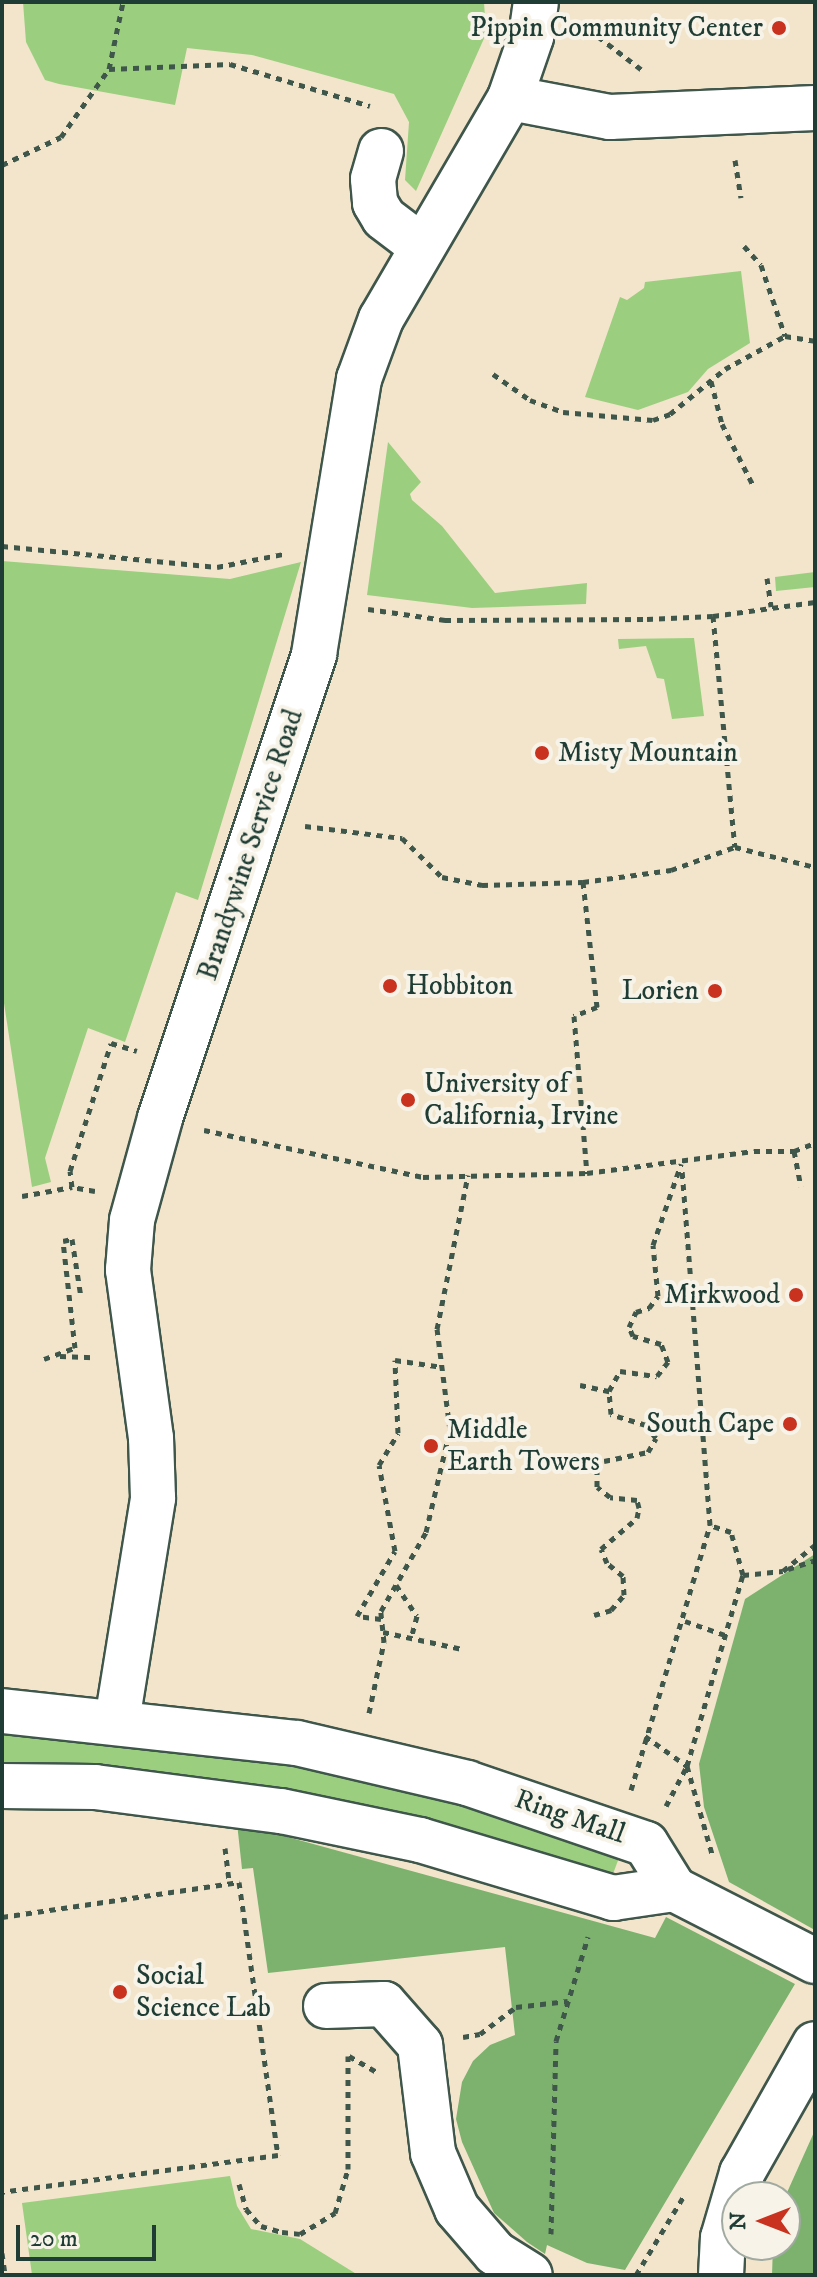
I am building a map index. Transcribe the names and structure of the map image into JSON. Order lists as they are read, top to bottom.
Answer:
{
  "streets": {
    "street": ["Brandywine Service Road", "Ring Mall"]
  },
  "crossings": [
    ["Brandywine Service Road", "Ring Mall"]
  ],
  "places": [
    "Pippin Community Center",
    "Misty Mountain",
    "Hobbiton",
    "Lorien",
    "University of California, Irvine",
    "Mirkwood",
    "South Cape",
    "Middle Earth Towers",
    "Social Science Lab"
  ],
  "scale_bar": "20 m",
  "north": "left"
}
